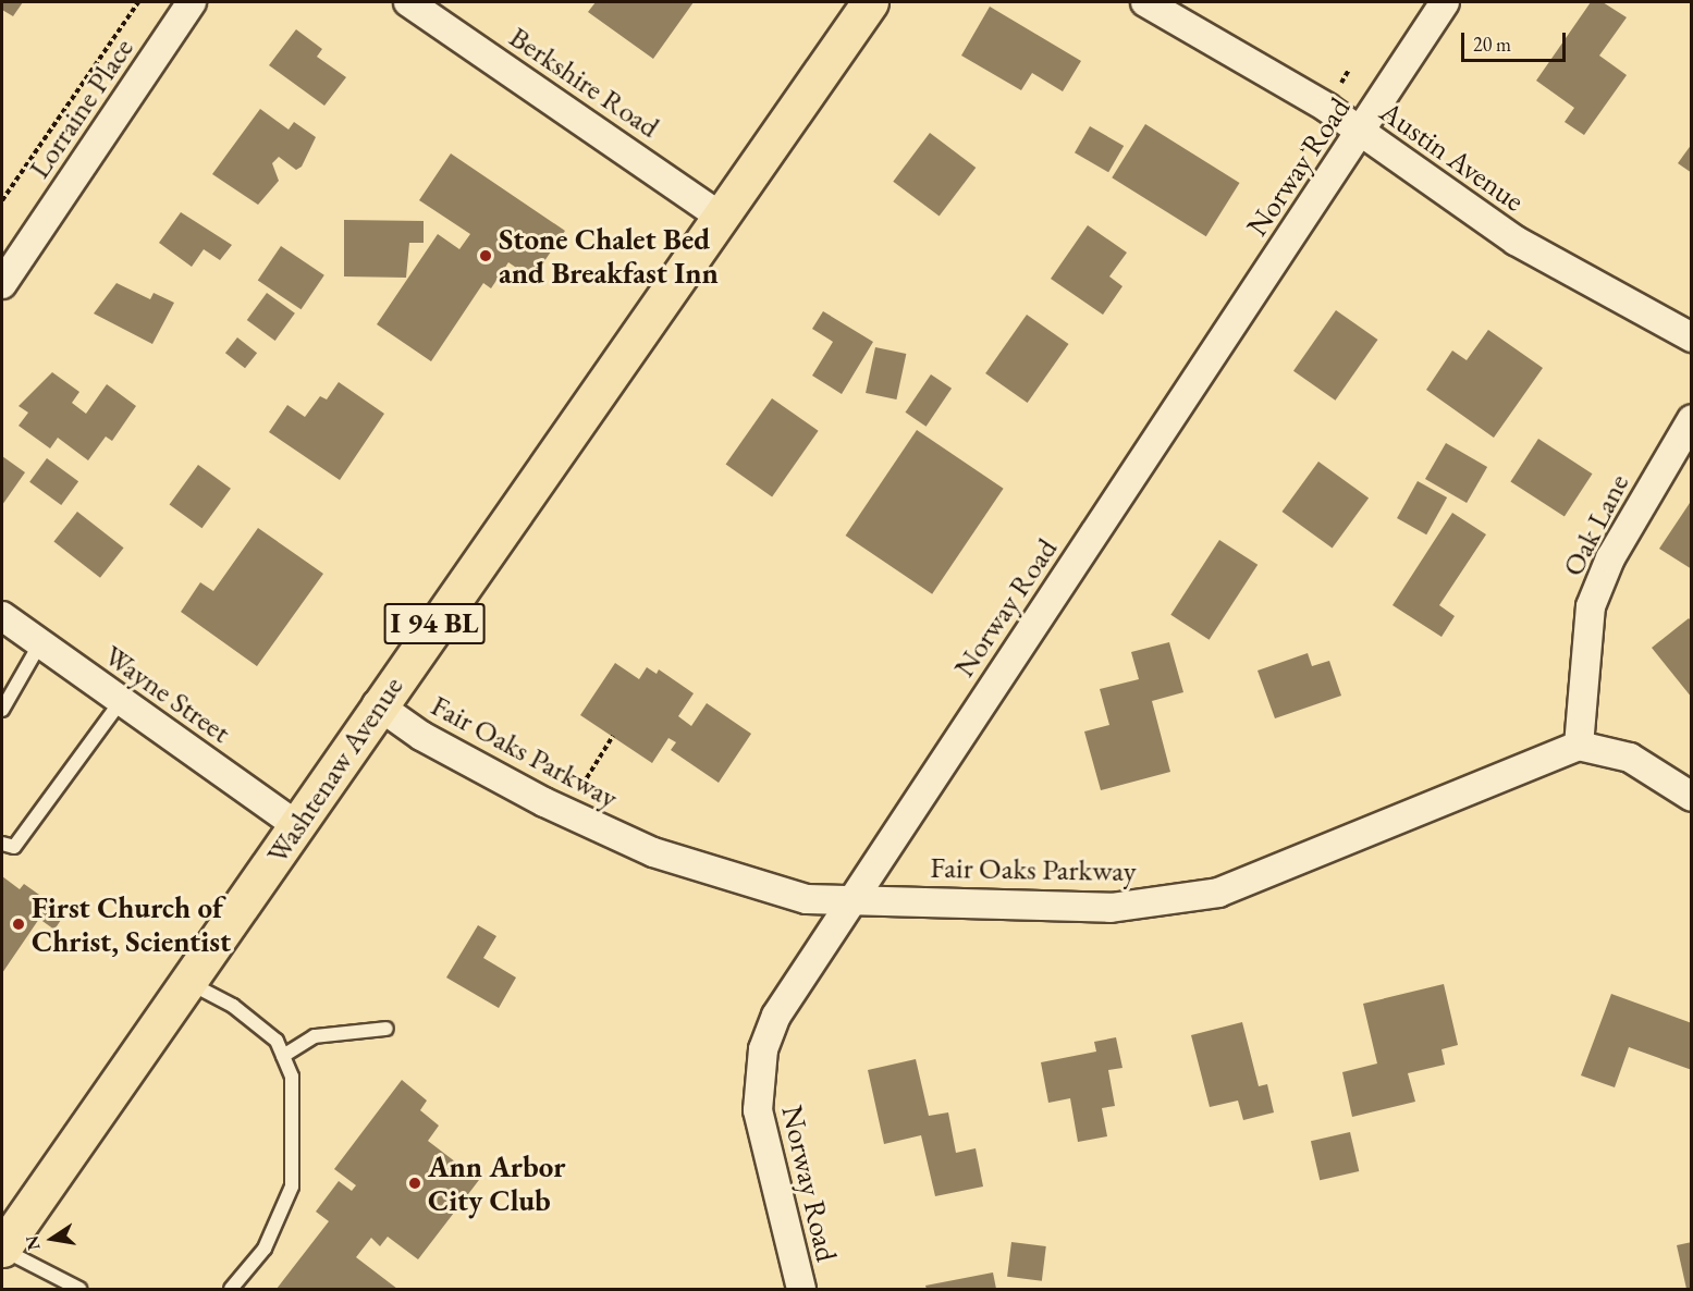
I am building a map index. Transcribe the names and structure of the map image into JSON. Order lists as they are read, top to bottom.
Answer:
{
  "streets": {
    "main road": ["I 94 BL", "Washtenaw Avenue"],
    "street": [
      "Berkshire Road",
      "Lorraine Place",
      "Austin Avenue",
      "Norway Road",
      "Oak Lane",
      "Wayne Street",
      "Fair Oaks Parkway"
    ]
  },
  "crossings": [
    ["Berkshire Road", "Washtenaw Avenue"],
    ["Austin Avenue", "Norway Road"],
    ["Norway Road", "Fair Oaks Parkway"],
    ["Oak Lane", "Fair Oaks Parkway"],
    ["Wayne Street", "Washtenaw Avenue"],
    ["Fair Oaks Parkway", "Washtenaw Avenue"]
  ],
  "places": ["Stone Chalet Bed and Breakfast Inn", "First Church of Christ, Scientist", "Ann Arbor City Club"],
  "scale_bar": "20 m",
  "north": "left"
}
